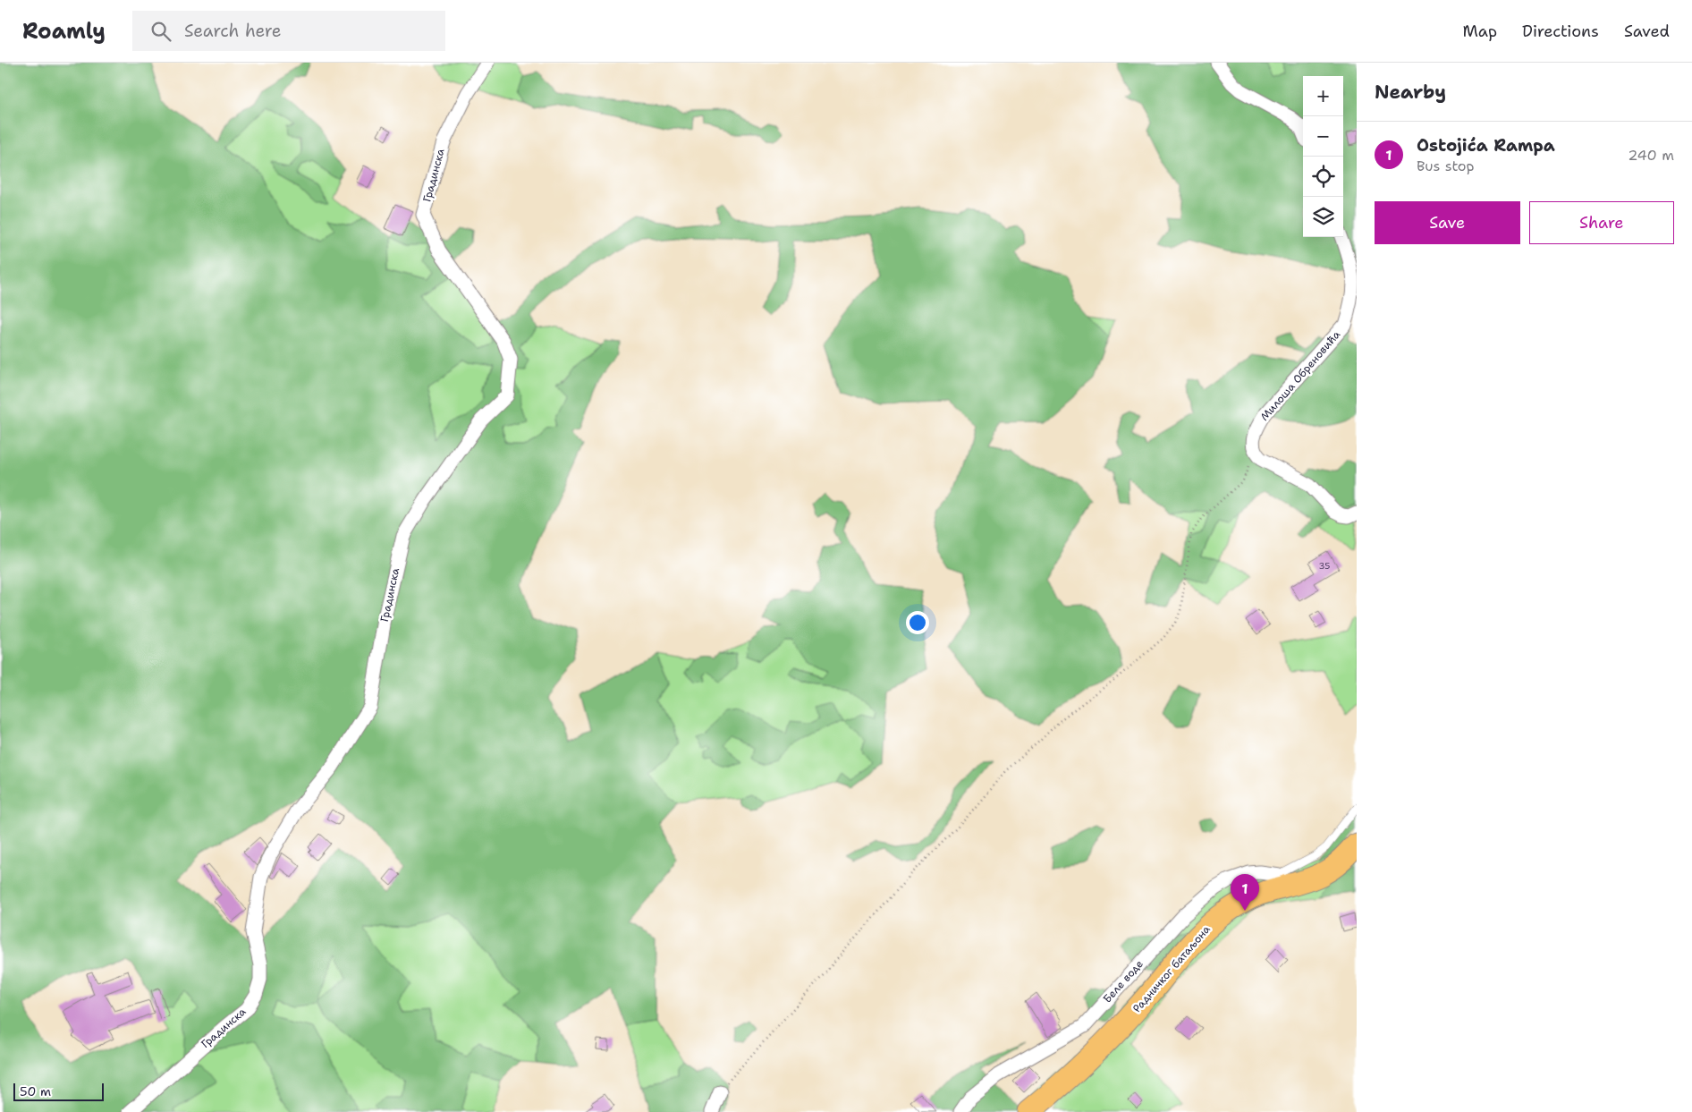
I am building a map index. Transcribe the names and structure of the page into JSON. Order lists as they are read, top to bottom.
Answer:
{
  "streets": {
    "main road": ["Радничког батаљона"],
    "street": ["Градинска", "Милоша Обреновића", "Беле воде"]
  },
  "crossings": [
    ["Радничког батаљона", "Беле воде"]
  ],
  "house_numbers": ["35"],
  "scale_bar": "50 m",
  "page": {
    "header": "Roamly",
    "search": "Search here",
    "nav": ["Map", "Directions", "Saved"],
    "heading": "Nearby",
    "map_buttons": ["+", "−"],
    "list": [
      {
        "mark": "1",
        "name": "Ostojića Rampa",
        "note": "Bus stop",
        "value": "240 m"
      }
    ],
    "buttons": ["Save", "Share"],
    "pins": "1",
    "scale": "50 m"
  }
}
